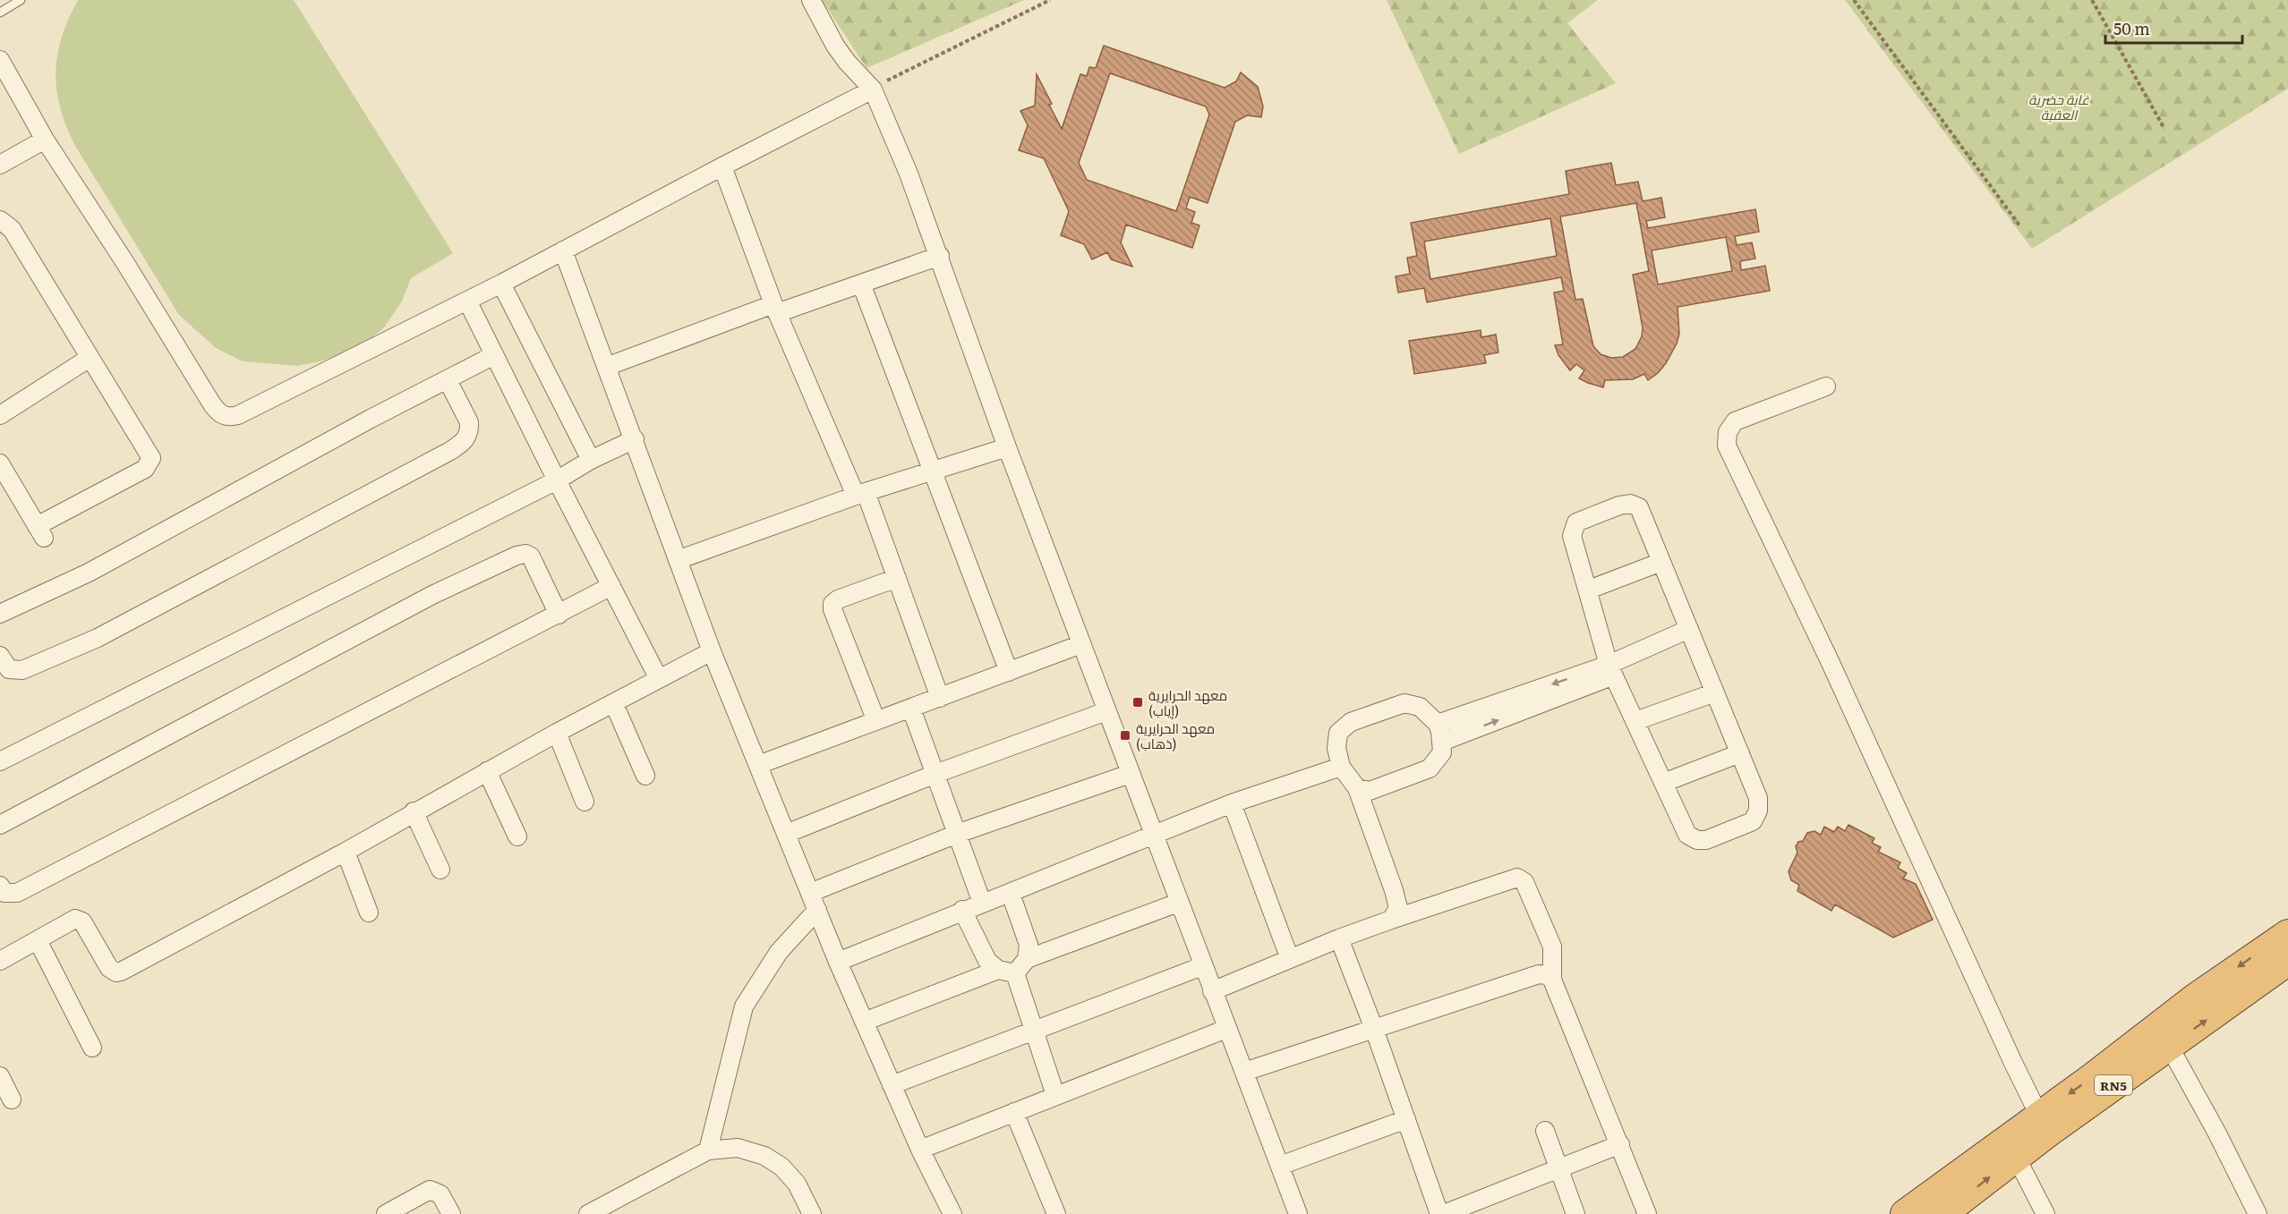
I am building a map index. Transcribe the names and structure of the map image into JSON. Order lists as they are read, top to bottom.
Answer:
{
  "streets": {
    "highway": ["RN5"]
  },
  "parks": ["غابة حضرية العقبة"],
  "places": {
    "transit": ["معهد الحرايرية (إياب)", "معهد الحرايرية (ذهاب)"]
  },
  "scale_bar": "50 m"
}
